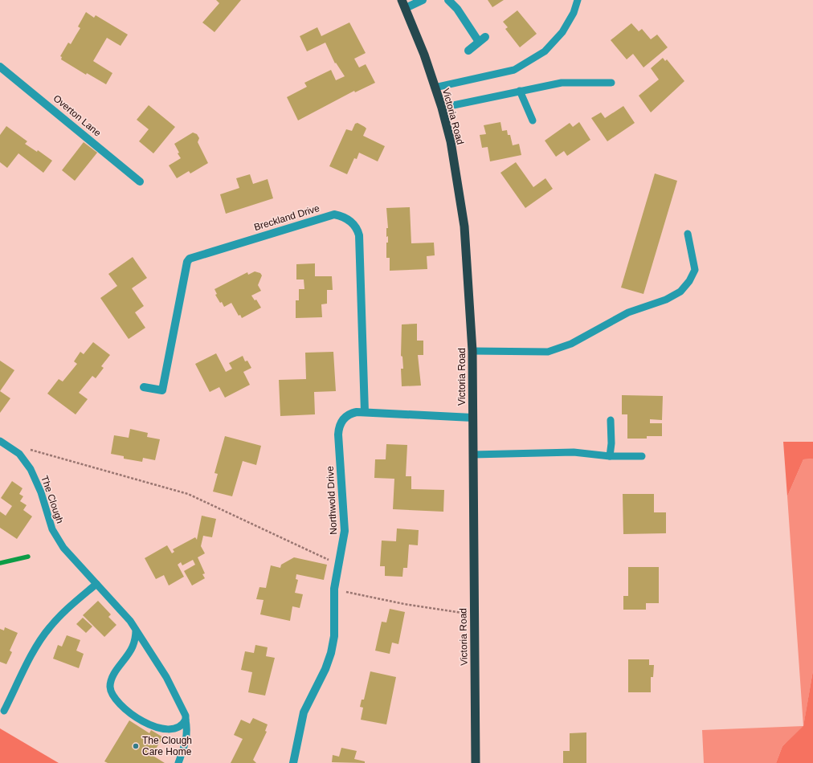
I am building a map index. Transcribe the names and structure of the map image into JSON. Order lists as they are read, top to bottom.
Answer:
{
  "streets": {
    "highway": ["Victoria Road"],
    "street": ["Overton Lane", "Breckland Drive", "Northwold Drive"],
    "lane": ["The Clough"]
  },
  "crossings": [
    ["Victoria Road", "Northwold Drive"],
    ["Breckland Drive", "Northwold Drive"]
  ],
  "places": ["The Clough Care Home"]
}
